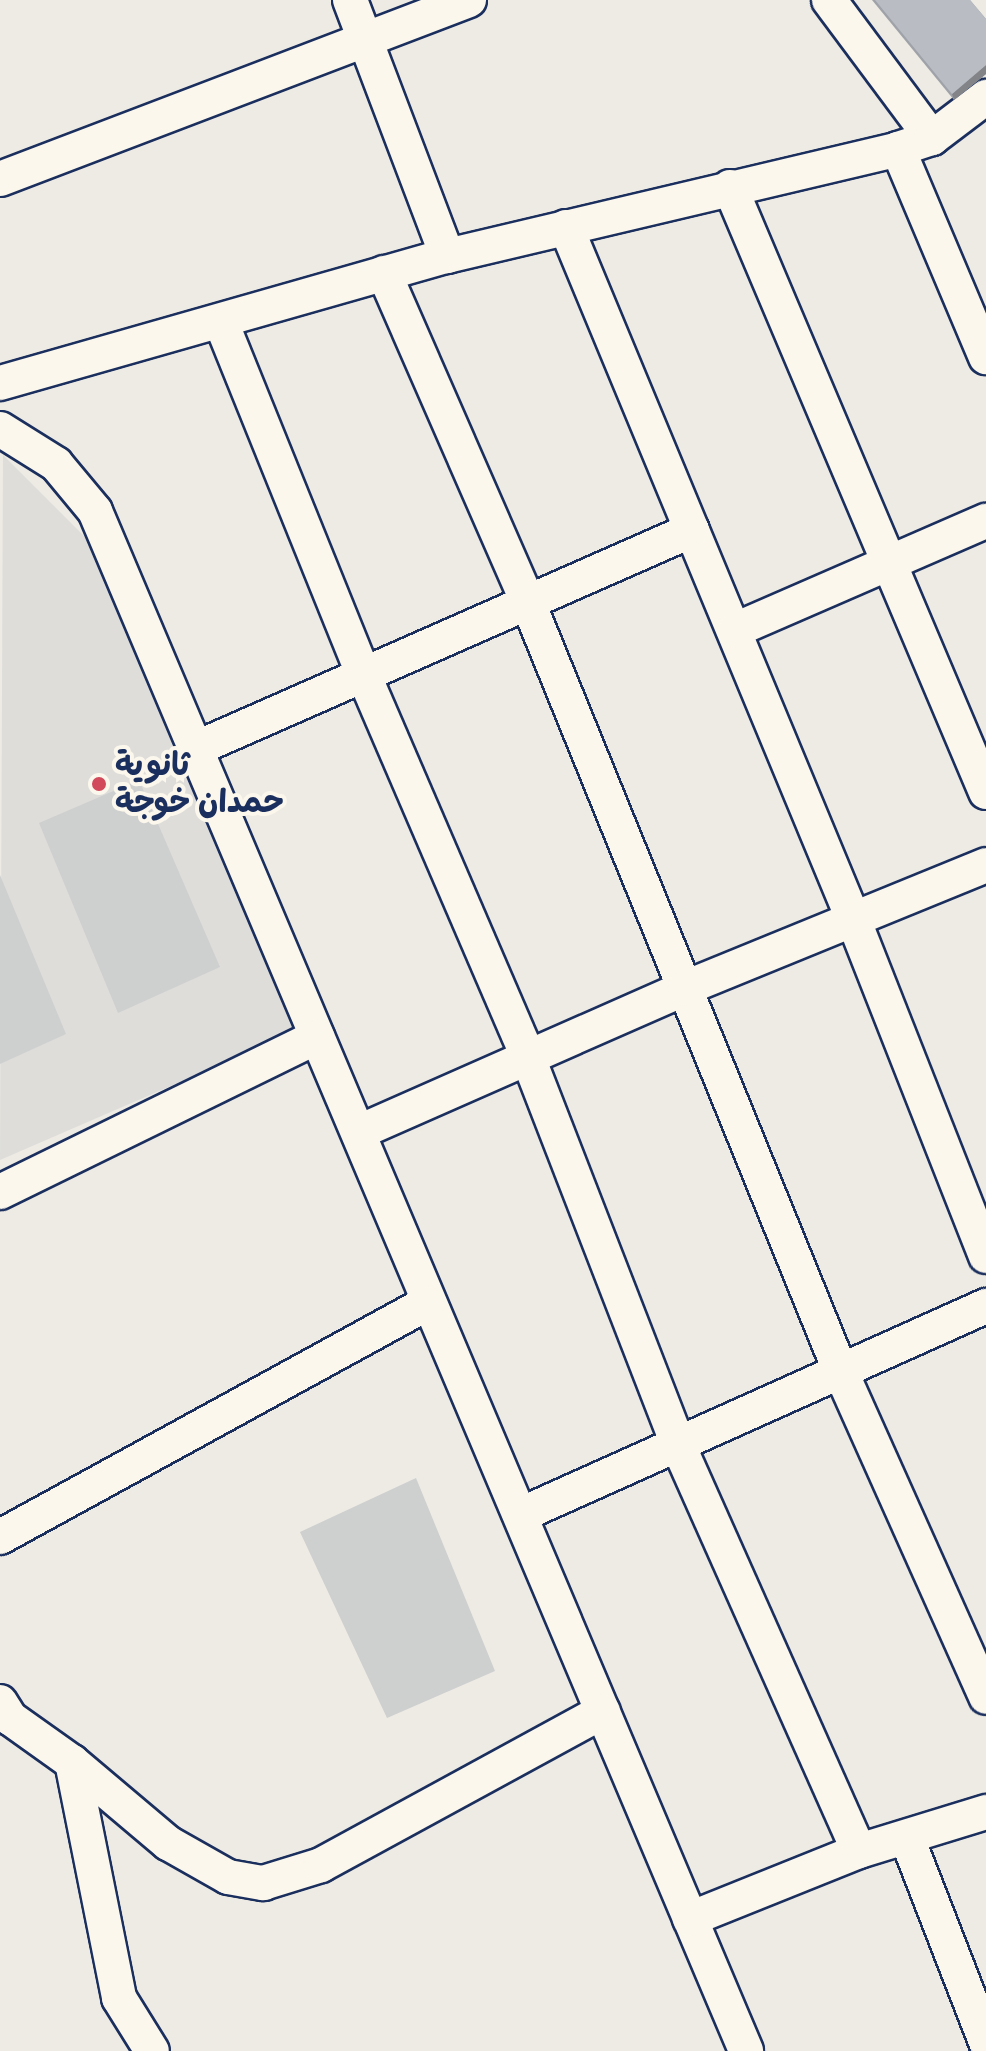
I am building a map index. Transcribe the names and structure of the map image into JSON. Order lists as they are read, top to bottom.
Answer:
{
  "places": ["ثانوية حمدان خوجة"]
}
